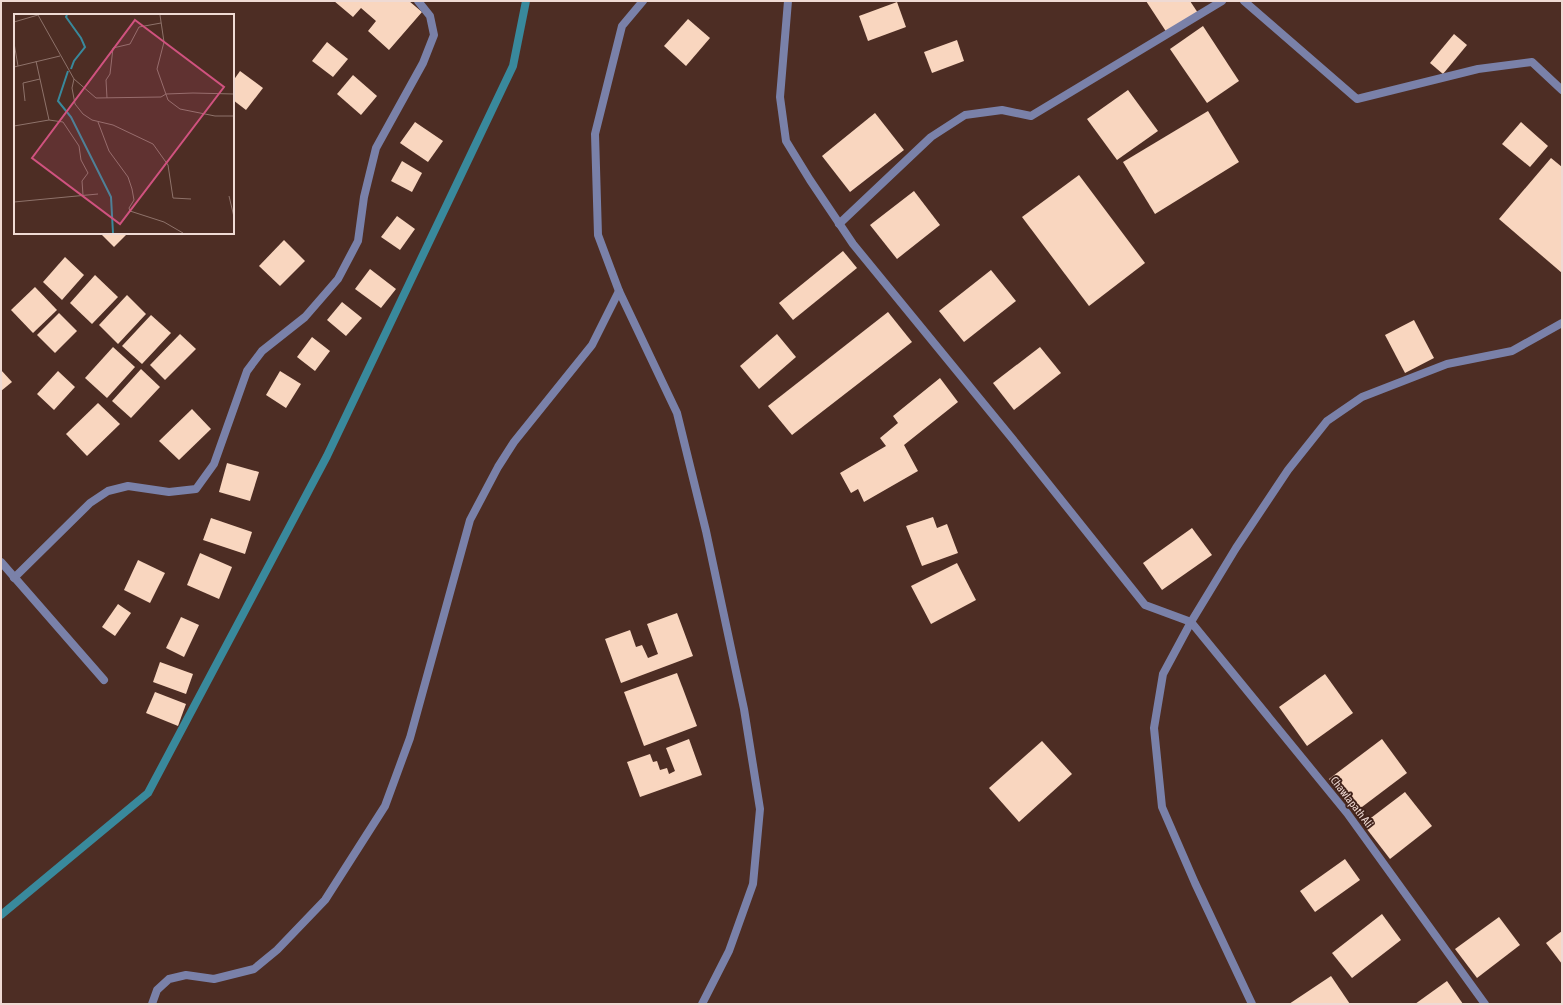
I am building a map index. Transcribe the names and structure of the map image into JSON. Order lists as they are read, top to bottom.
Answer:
{
  "streets": {
    "street": ["Chawlapath Ali"]
  }
}
